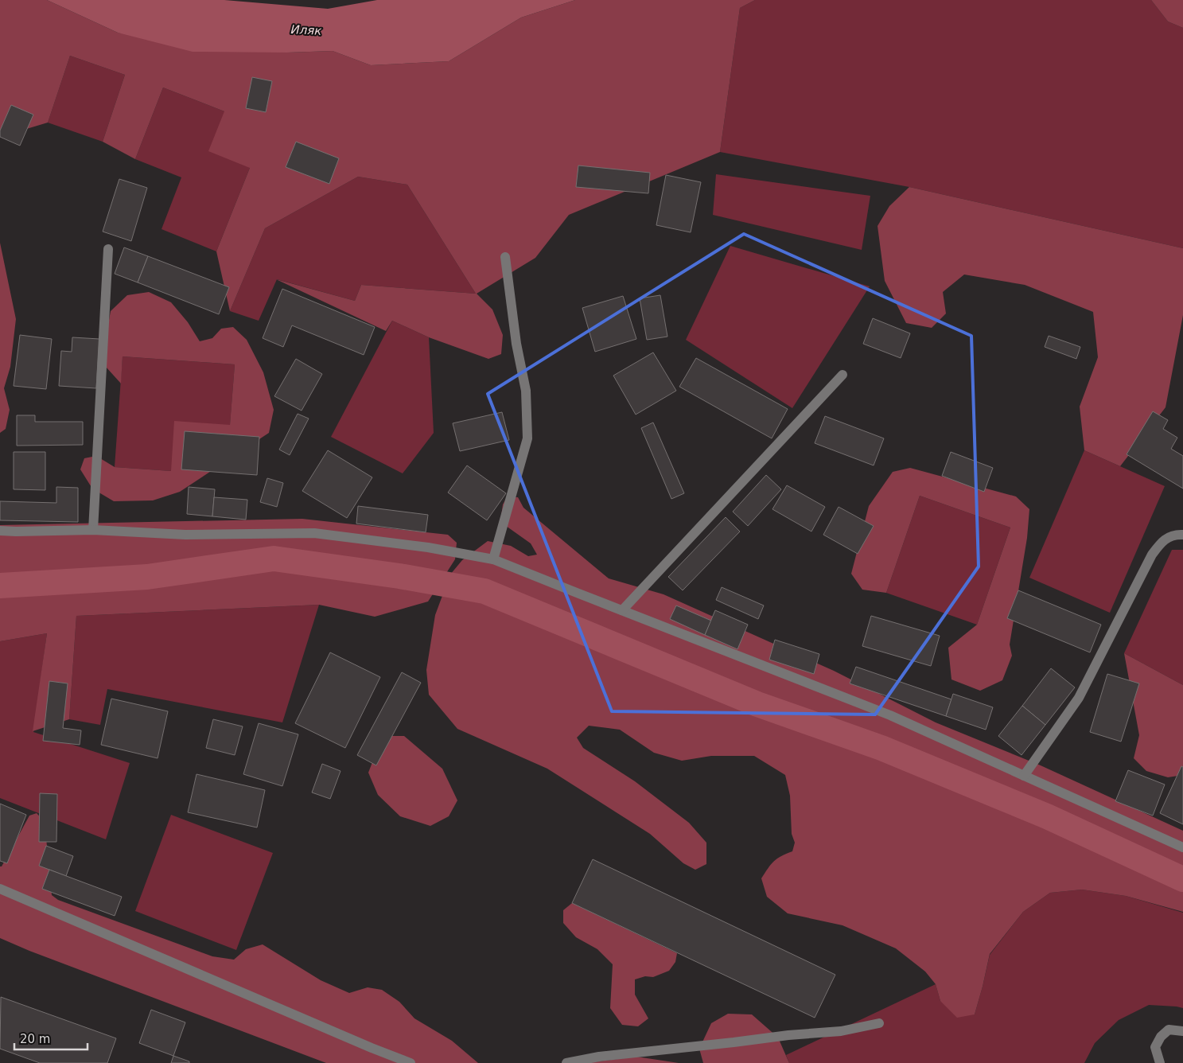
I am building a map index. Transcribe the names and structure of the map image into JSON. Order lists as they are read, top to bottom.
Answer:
{
  "water": ["Иляк"],
  "scale_bar": "20 m"
}
